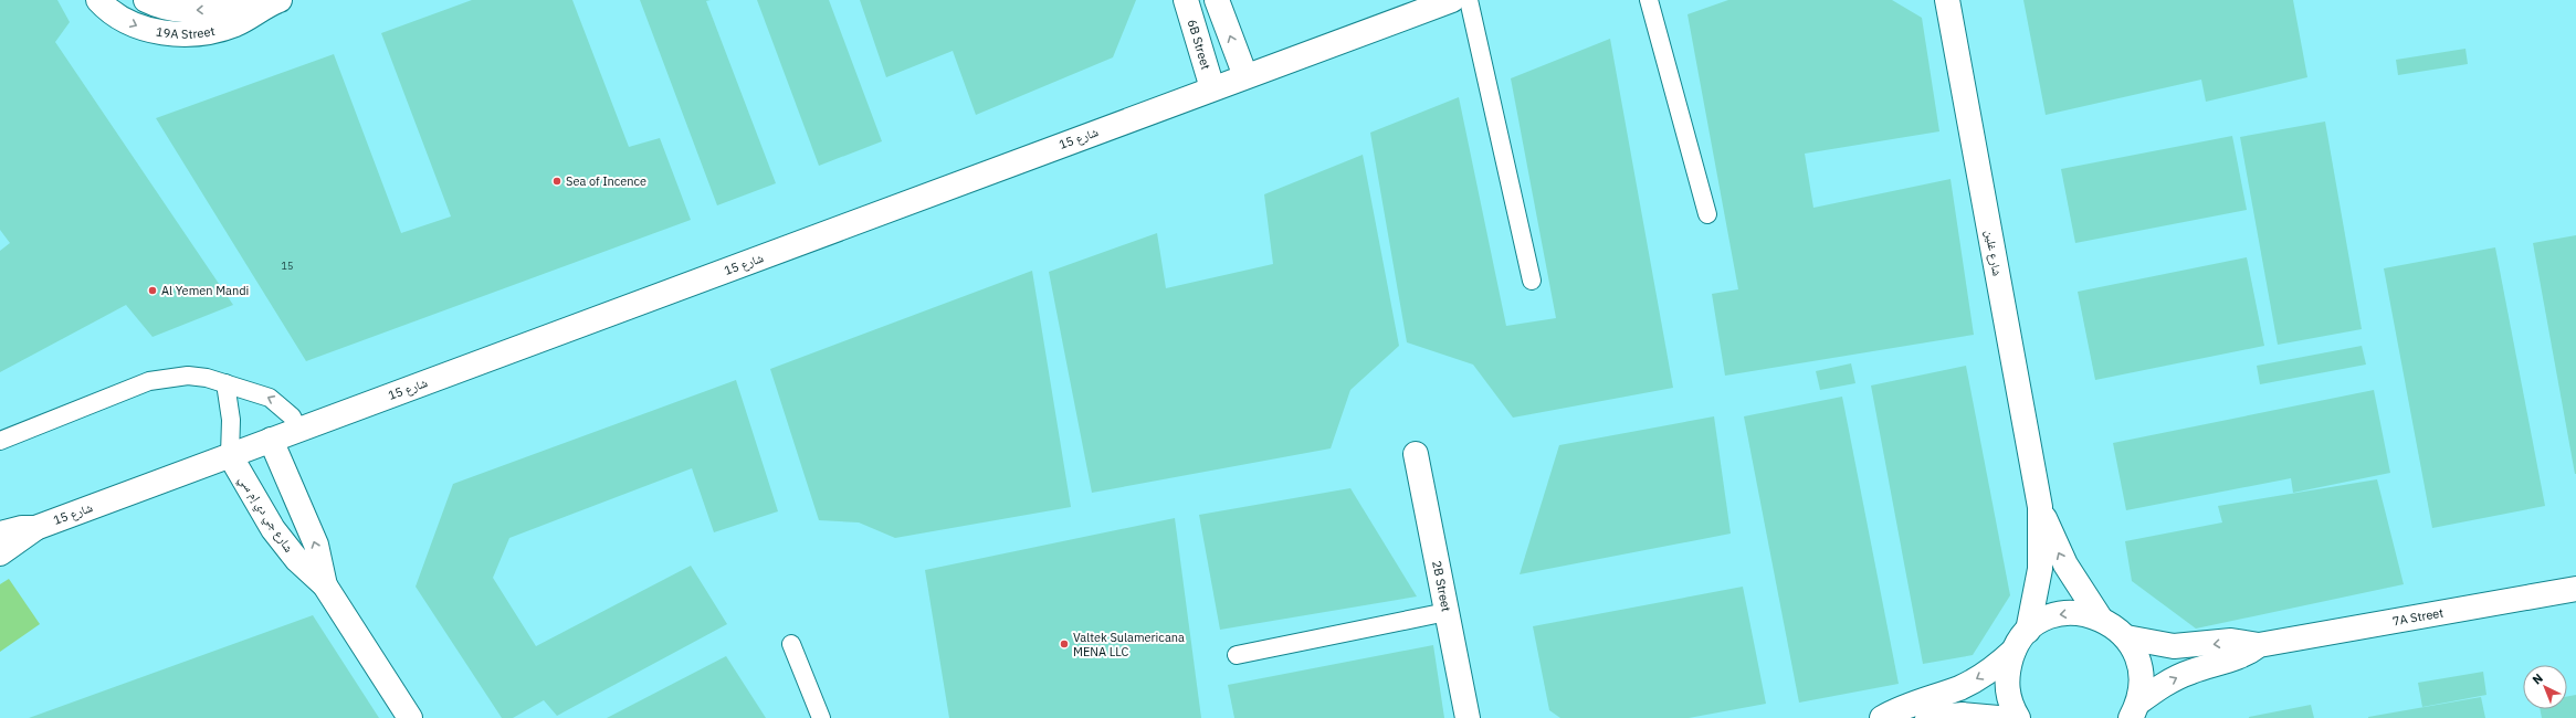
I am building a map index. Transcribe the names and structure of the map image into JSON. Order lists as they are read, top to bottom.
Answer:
{
  "streets": {
    "street": [
      "19A Street",
      "6B Street",
      "شارع 15",
      "شارع غلين",
      "شارع جي دي إم سي",
      "2B Street",
      "7A Street"
    ]
  },
  "crossings": [
    ["6B Street", "شارع 15"],
    ["شارع 15", "شارع جي دي إم سي"]
  ],
  "places": ["Sea of Incence", "Al Yemen Mandi", "Valtek Sulamericana MENA LLC"],
  "house_numbers": ["15"],
  "north": "top left"
}
